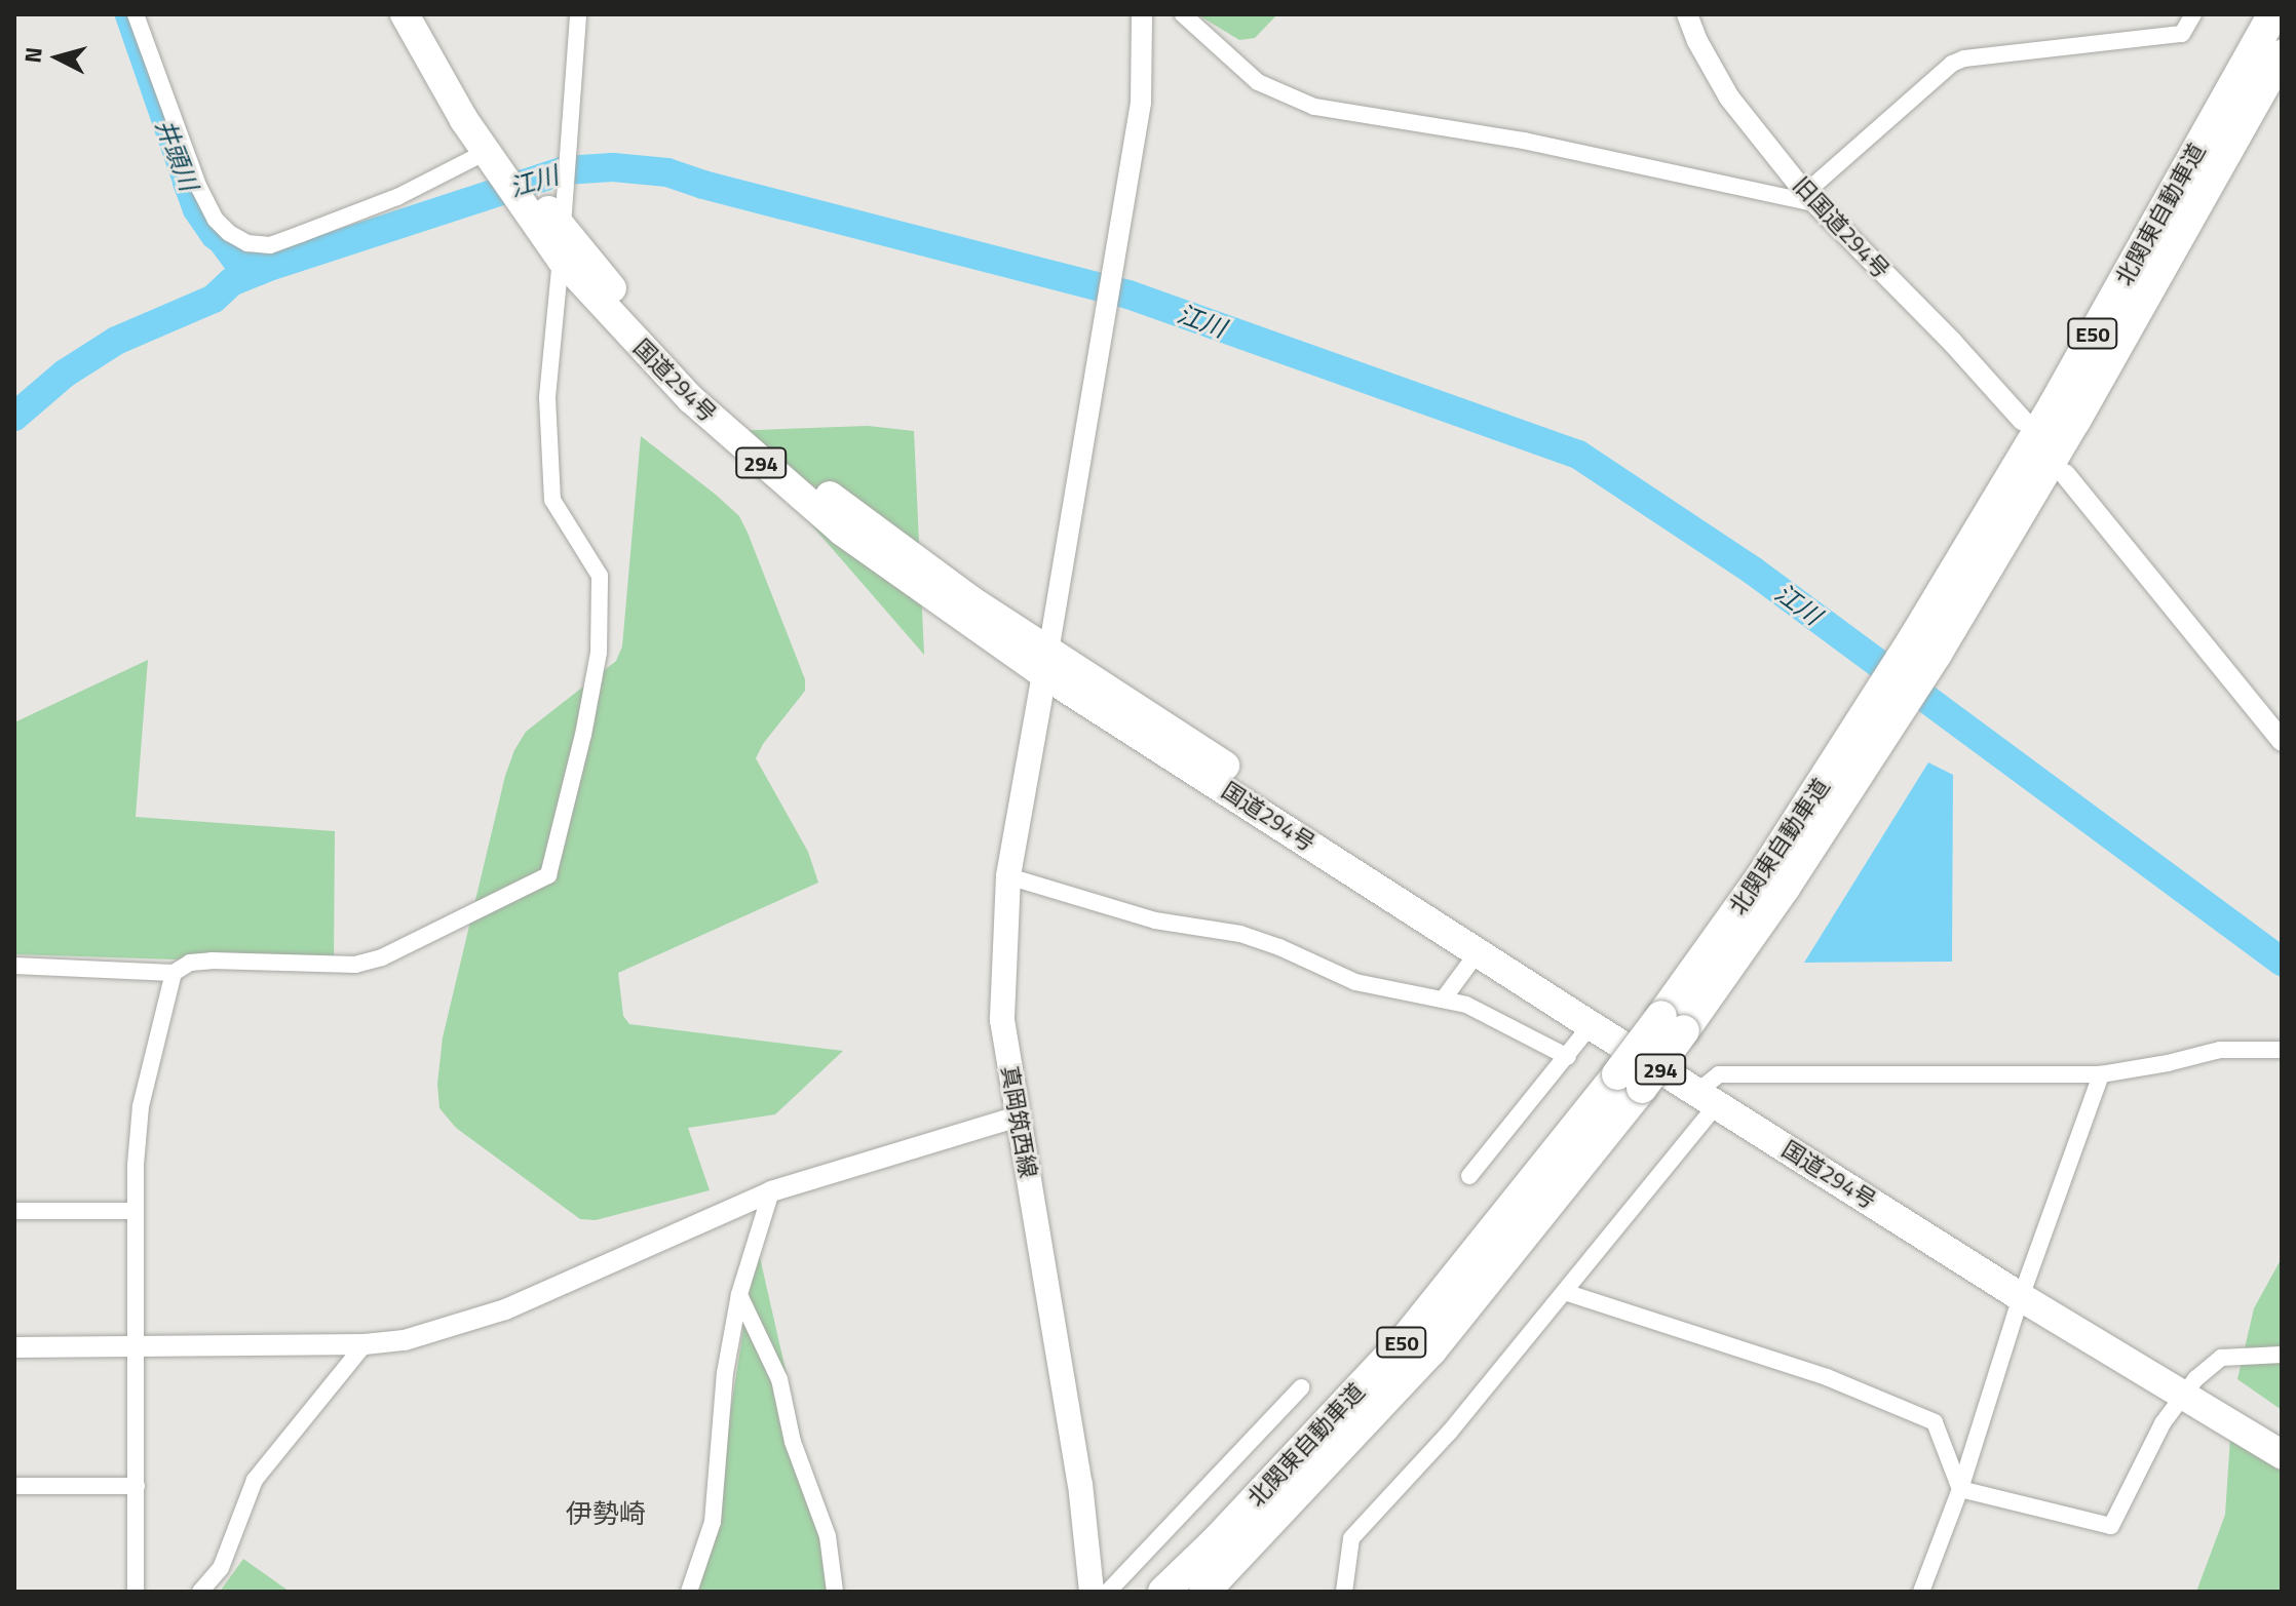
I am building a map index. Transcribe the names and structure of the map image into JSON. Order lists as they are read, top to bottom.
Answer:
{
  "streets": {
    "highway": [
      "北関東自動車道",
      "E50",
      "国道294号",
      "294"
    ],
    "main road": ["真岡筑西線"],
    "street": ["旧国道294号"]
  },
  "crossings": [
    ["国道294号", "真岡筑西線"]
  ],
  "districts": ["伊勢崎"],
  "water": ["井頭川", "江川"],
  "north": "left"
}
